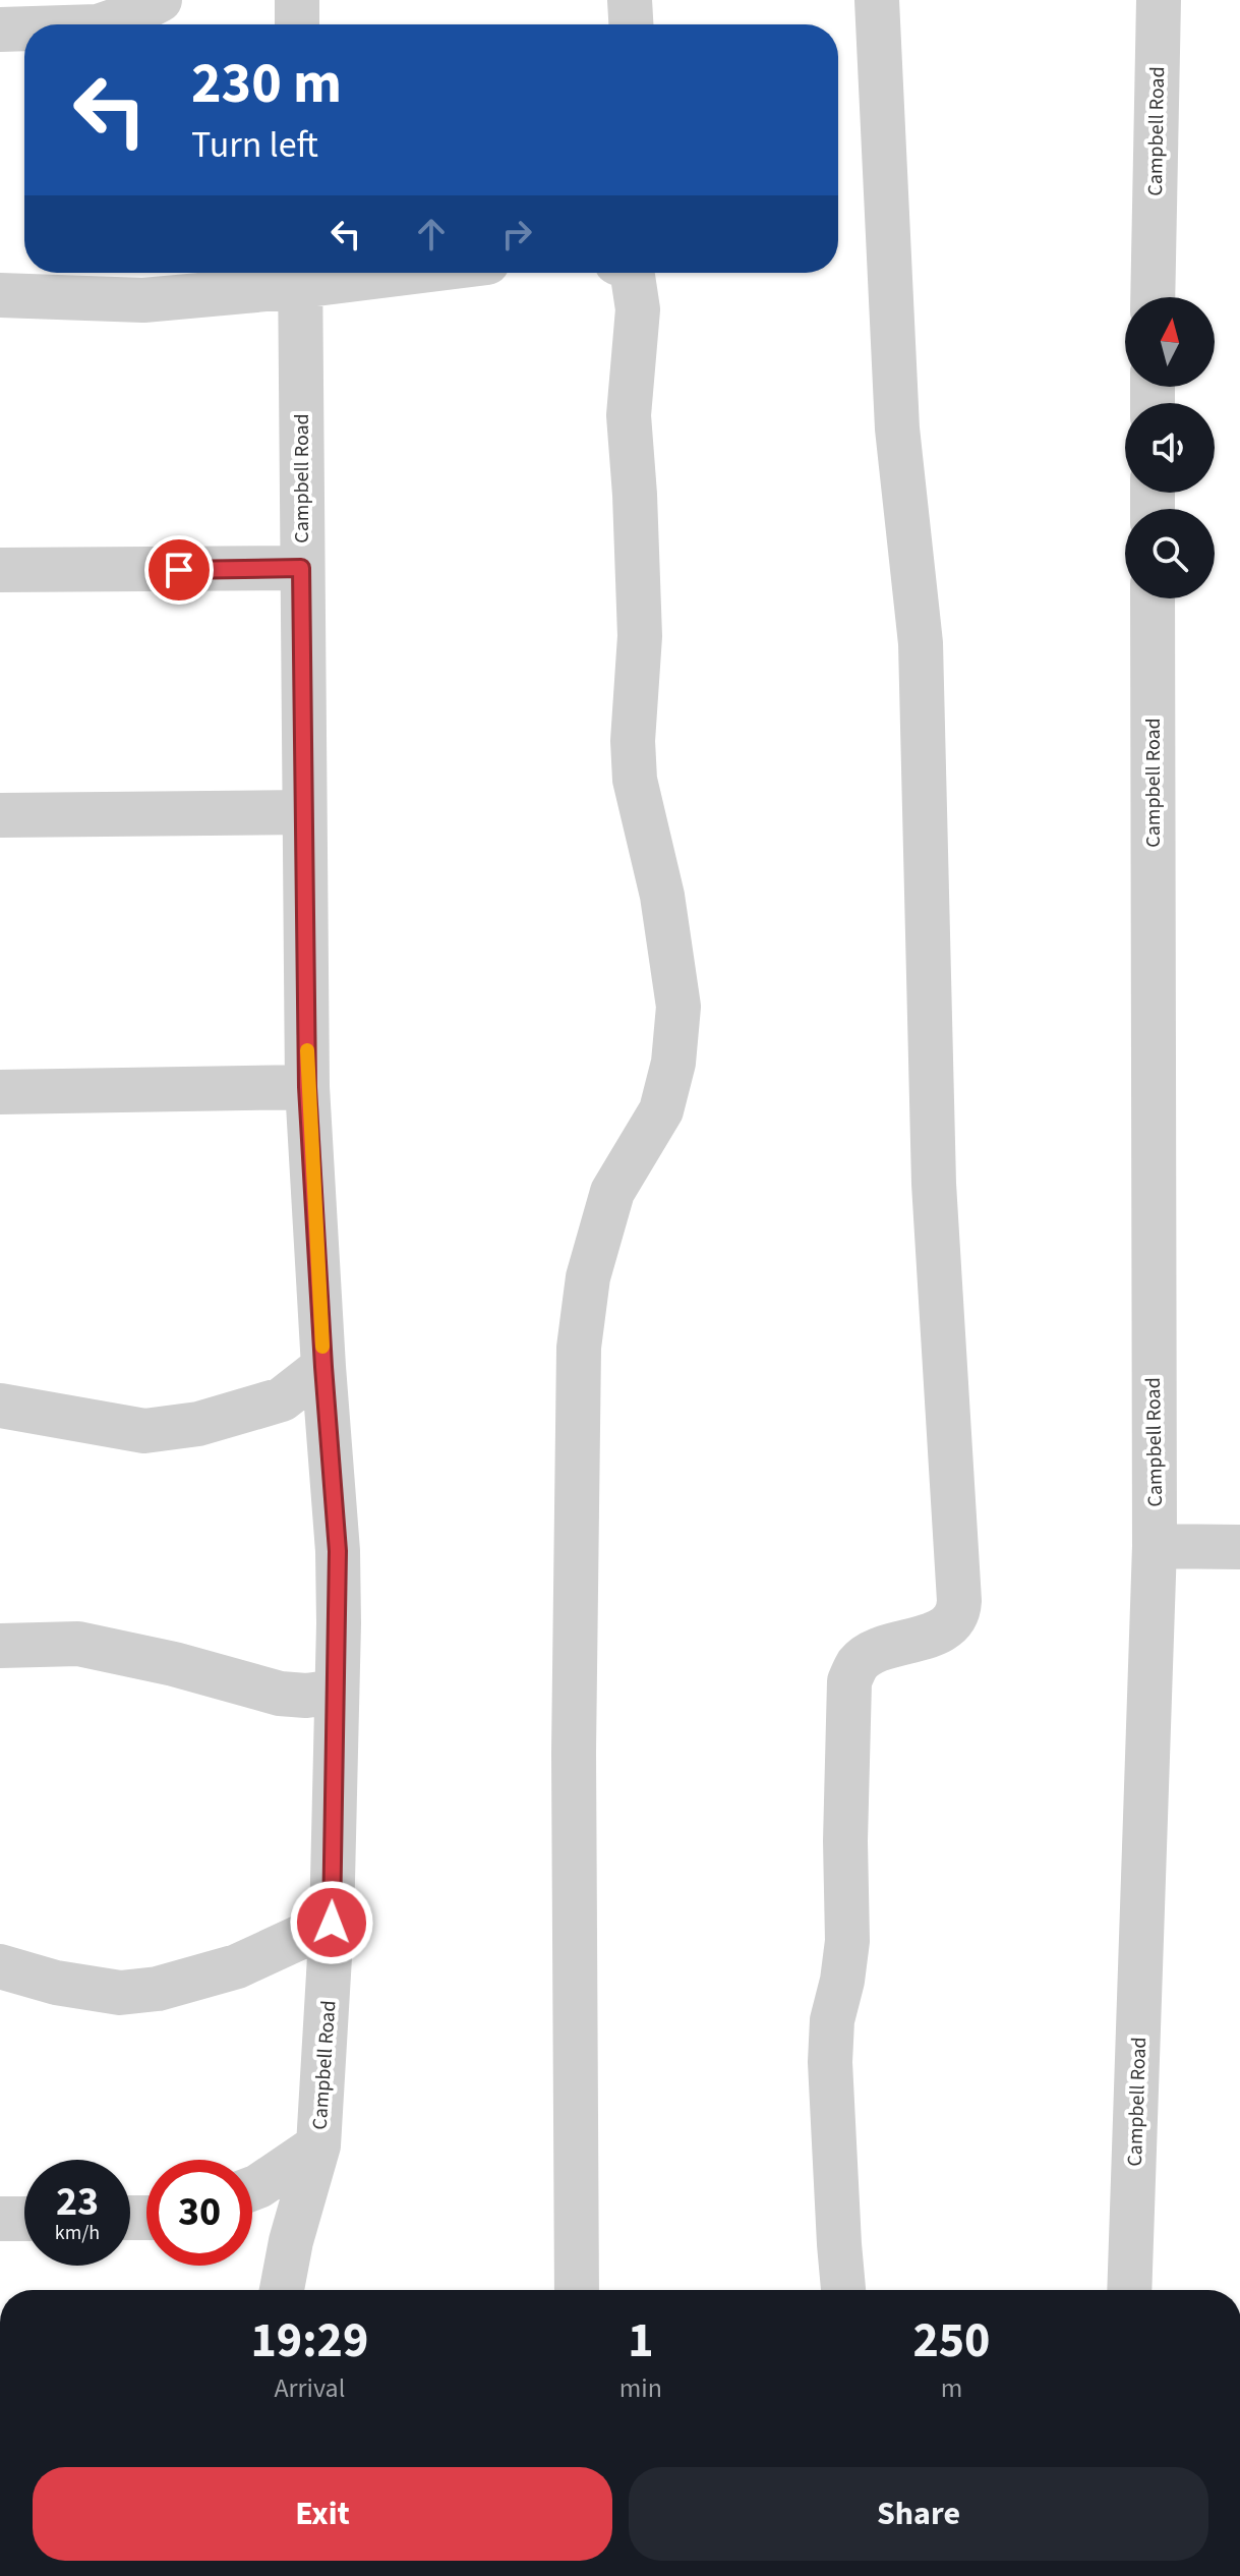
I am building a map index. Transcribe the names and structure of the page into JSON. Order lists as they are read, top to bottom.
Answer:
{
  "streets": {
    "street": ["Campbell Road"]
  },
  "north": "top",
  "page": {
    "turn": ["230 m", "Turn left"],
    "speed": "23 km/h",
    "limit": "30",
    "eta": [
      "19:29",
      "Arrival",
      "1",
      "min",
      "250",
      "m"
    ],
    "buttons": ["Exit", "Share"]
  }
}
